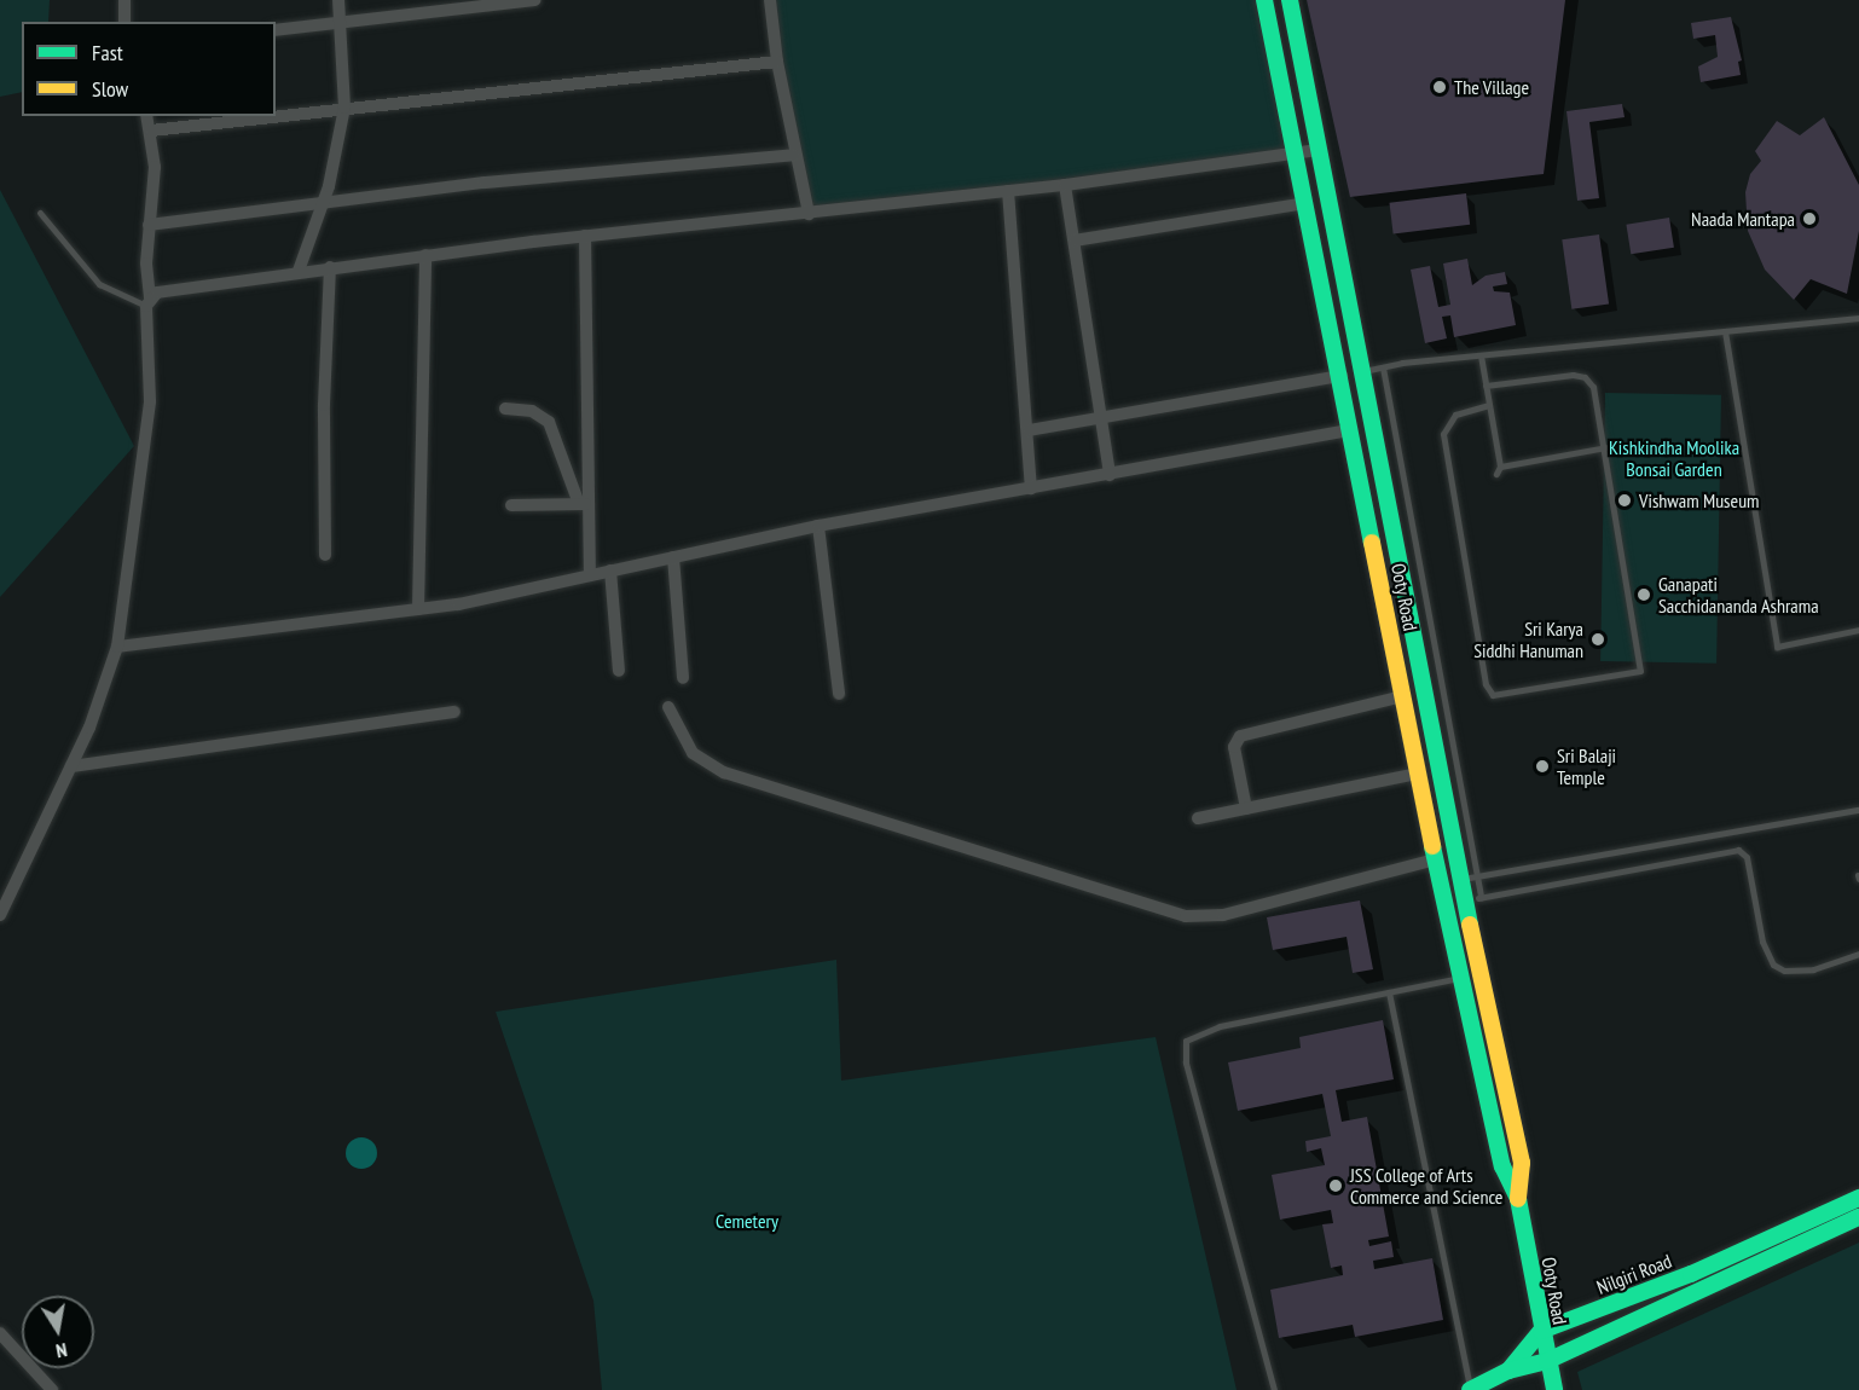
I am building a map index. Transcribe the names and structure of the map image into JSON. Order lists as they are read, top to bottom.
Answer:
{
  "streets": {
    "main road": ["Ooty Road", "Nilgiri Road"]
  },
  "crossings": [
    ["Ooty Road", "Nilgiri Road"]
  ],
  "parks": ["Kishkindha Moolika Bonsai Garden", "Cemetery"],
  "places": [
    "The Village",
    "Naada Mantapa",
    "Vishwam Museum",
    "Ganapati Sacchidananda Ashrama",
    "Sri Karya Siddhi Hanuman",
    "Sri Balaji Temple",
    "JSS College of Arts Commerce and Science"
  ],
  "legend": ["Fast", "Slow"],
  "north": "bottom"
}
